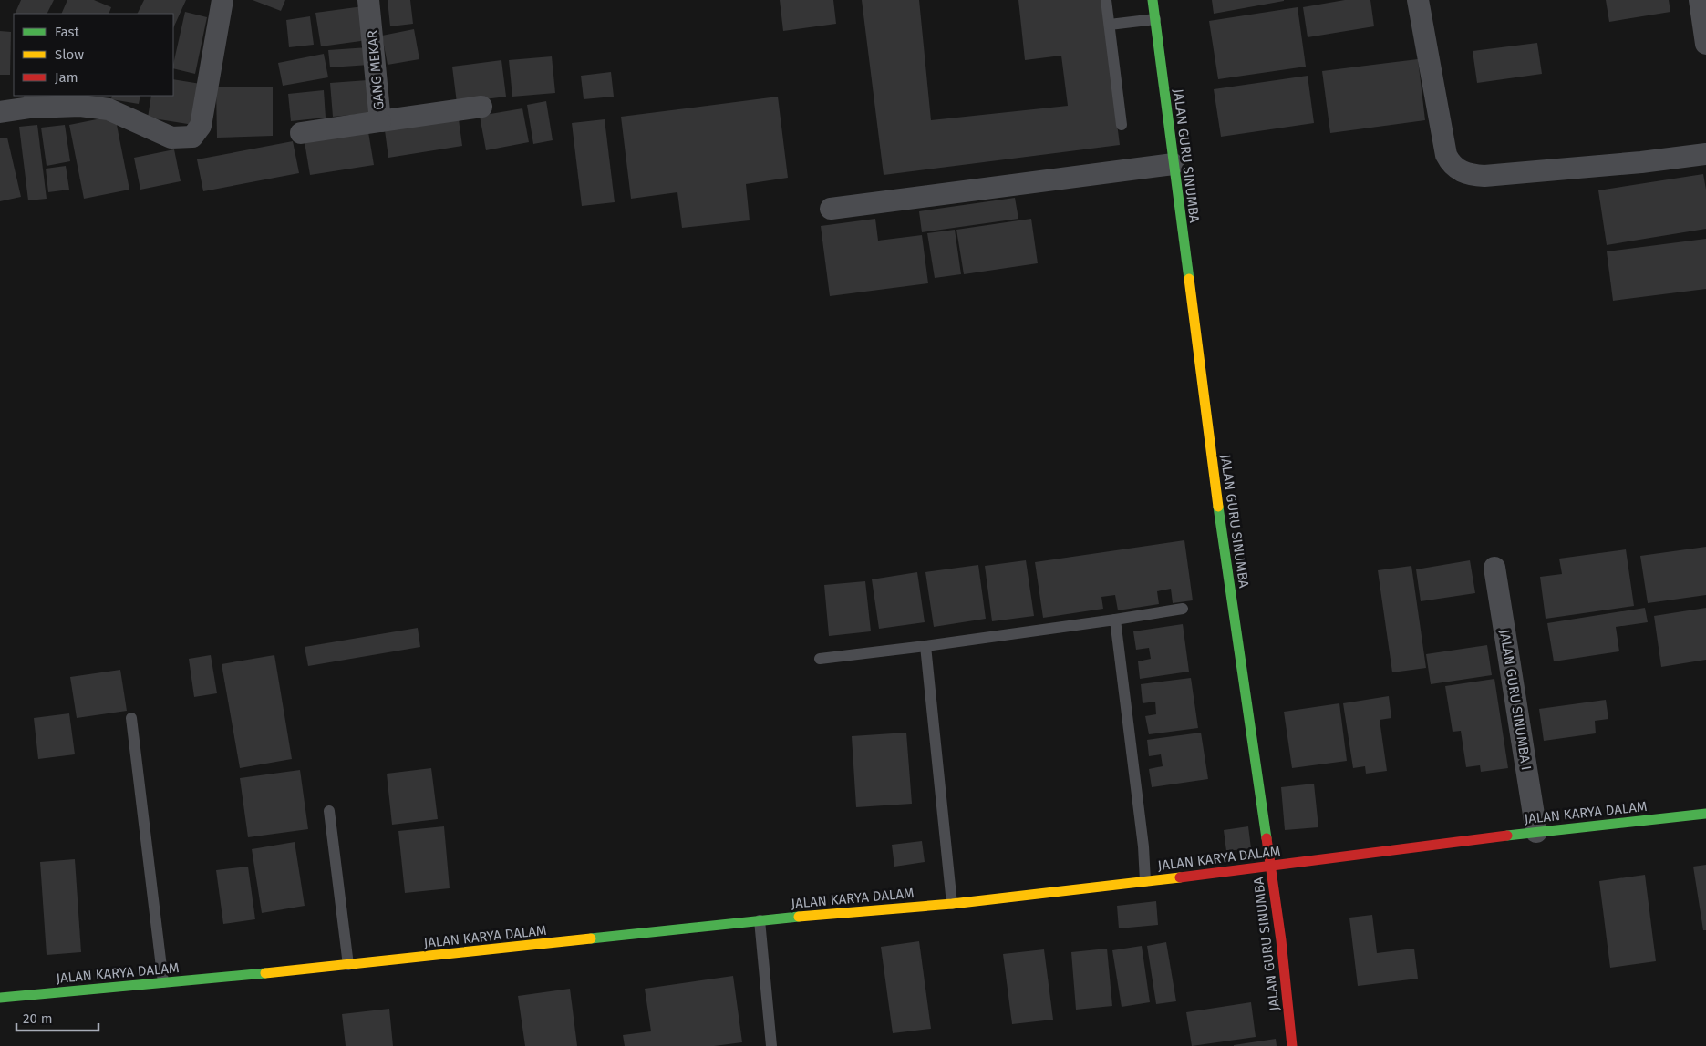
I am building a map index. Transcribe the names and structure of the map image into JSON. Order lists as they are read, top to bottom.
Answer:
{
  "streets": {
    "street": [
      "GANG MEKAR",
      "JALAN GURU SINUMBA",
      "JALAN GURU SINUMBA I",
      "JALAN KARYA DALAM"
    ]
  },
  "crossings": [
    ["JALAN GURU SINUMBA", "JALAN KARYA DALAM"],
    ["JALAN GURU SINUMBA I", "JALAN KARYA DALAM"]
  ],
  "legend": ["Fast", "Slow", "Jam"],
  "scale_bar": "20 m"
}
